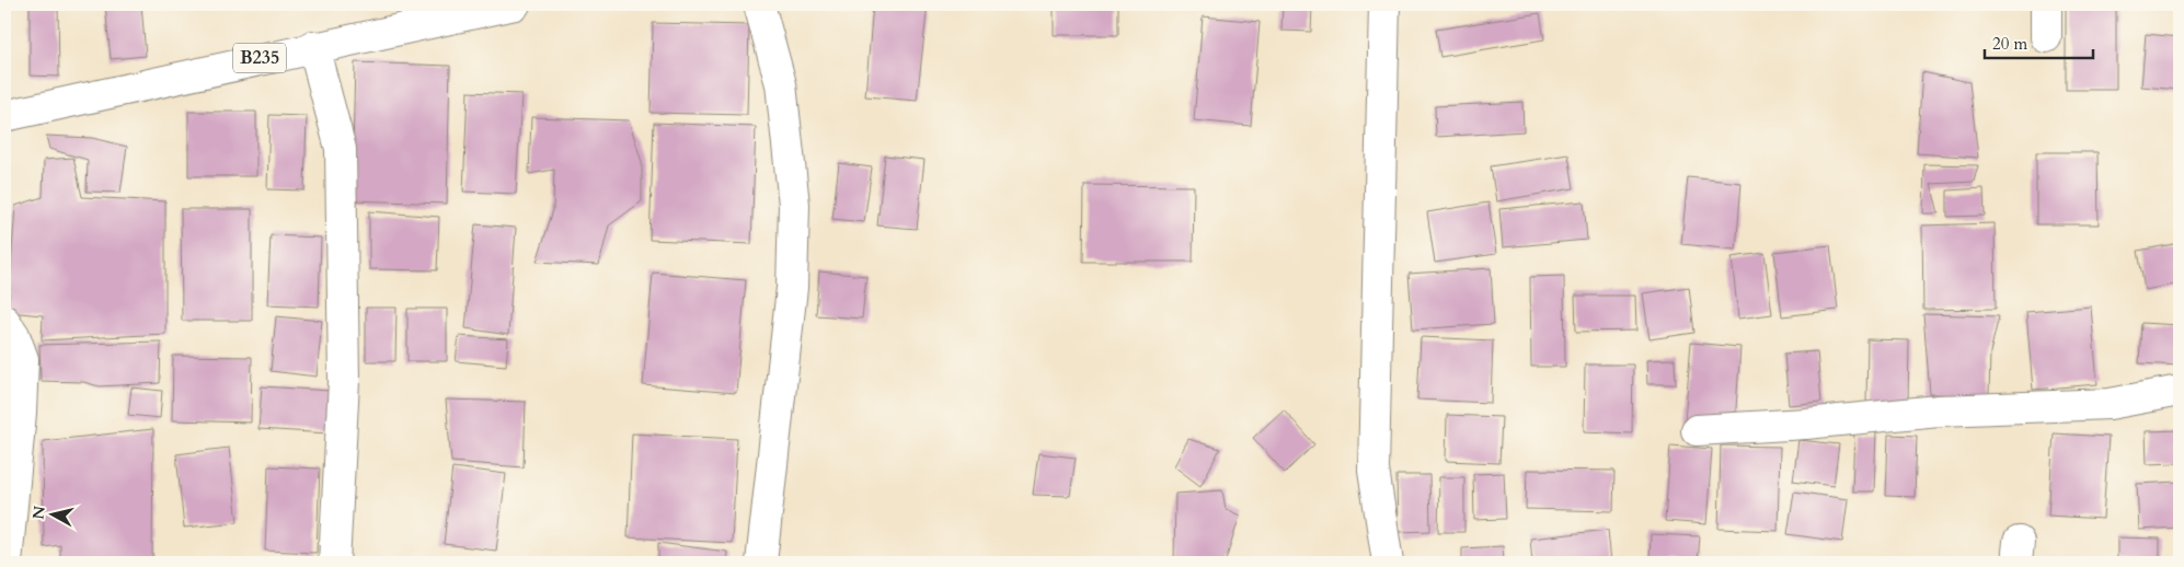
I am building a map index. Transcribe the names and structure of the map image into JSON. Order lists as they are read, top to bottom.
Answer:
{
  "streets": {
    "street": ["B235"]
  },
  "scale_bar": "20 m",
  "north": "left"
}
